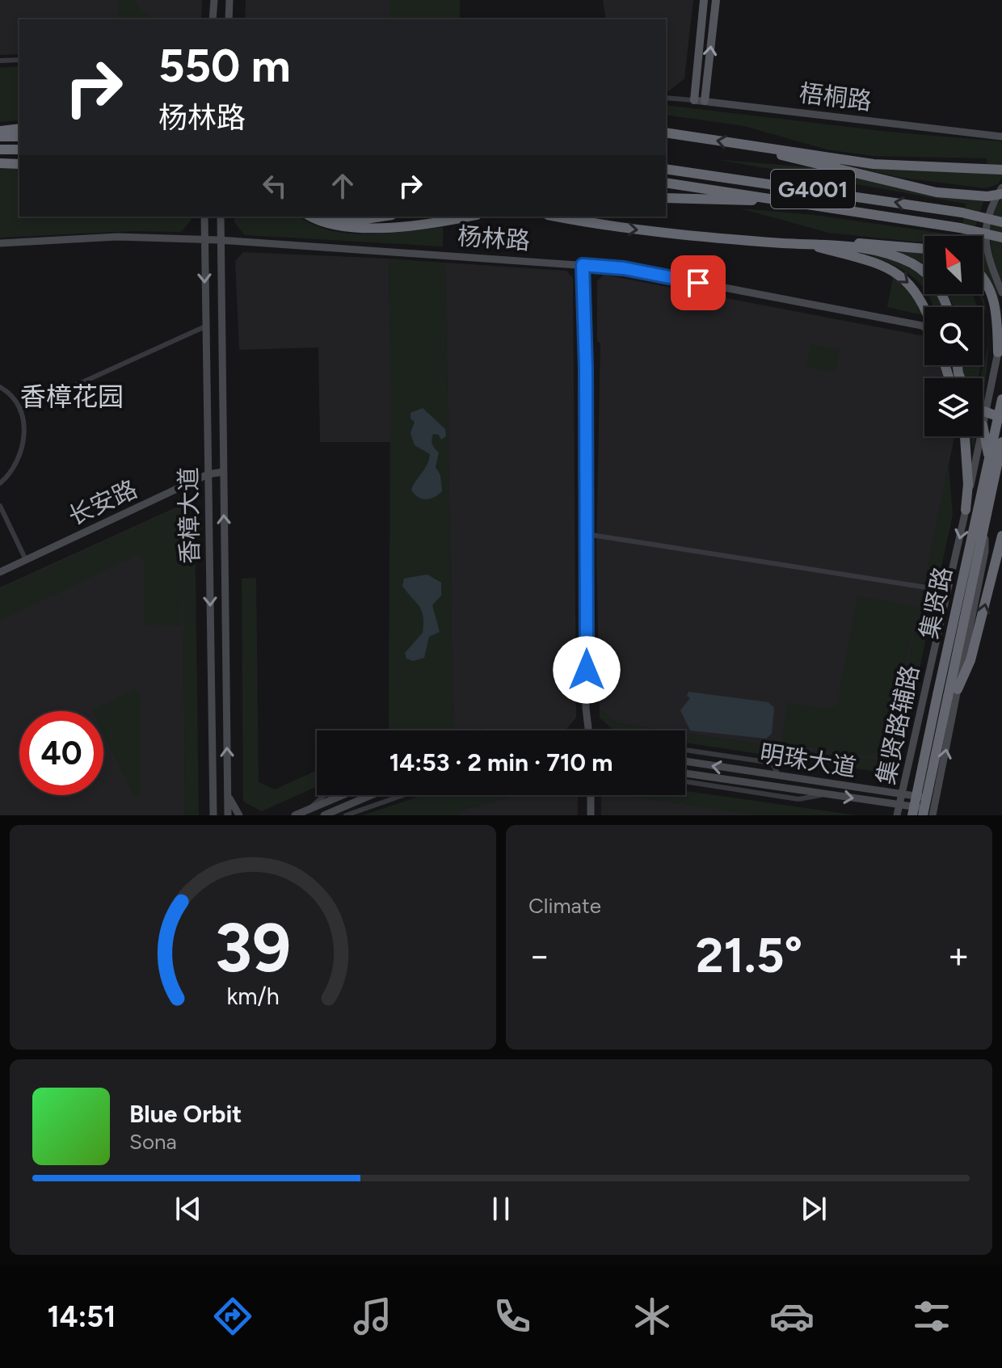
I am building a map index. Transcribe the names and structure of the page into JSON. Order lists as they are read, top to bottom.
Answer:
{
  "streets": {
    "highway": ["G4001", "集贤路"],
    "street": [
      "梧桐路",
      "杨林路",
      "长安路",
      "香樟大道",
      "集贤路辅路",
      "明珠大道"
    ]
  },
  "crossings": [
    ["杨林路", "香樟大道"],
    ["长安路", "香樟大道"],
    ["集贤路", "集贤路辅路"],
    ["集贤路辅路", "明珠大道"]
  ],
  "districts": ["香樟花园"],
  "north": "top left",
  "page": {
    "turn": ["550 m", "杨林路"],
    "limit": "40",
    "trip": "14:53 · 2 min · 710 m",
    "tile": "Climate",
    "heat": ["−", "21.5°", "+"],
    "song": ["Blue Orbit", "Sona"],
    "tabs": "14:51",
    "gauge": ["39", "km/h"]
  }
}
